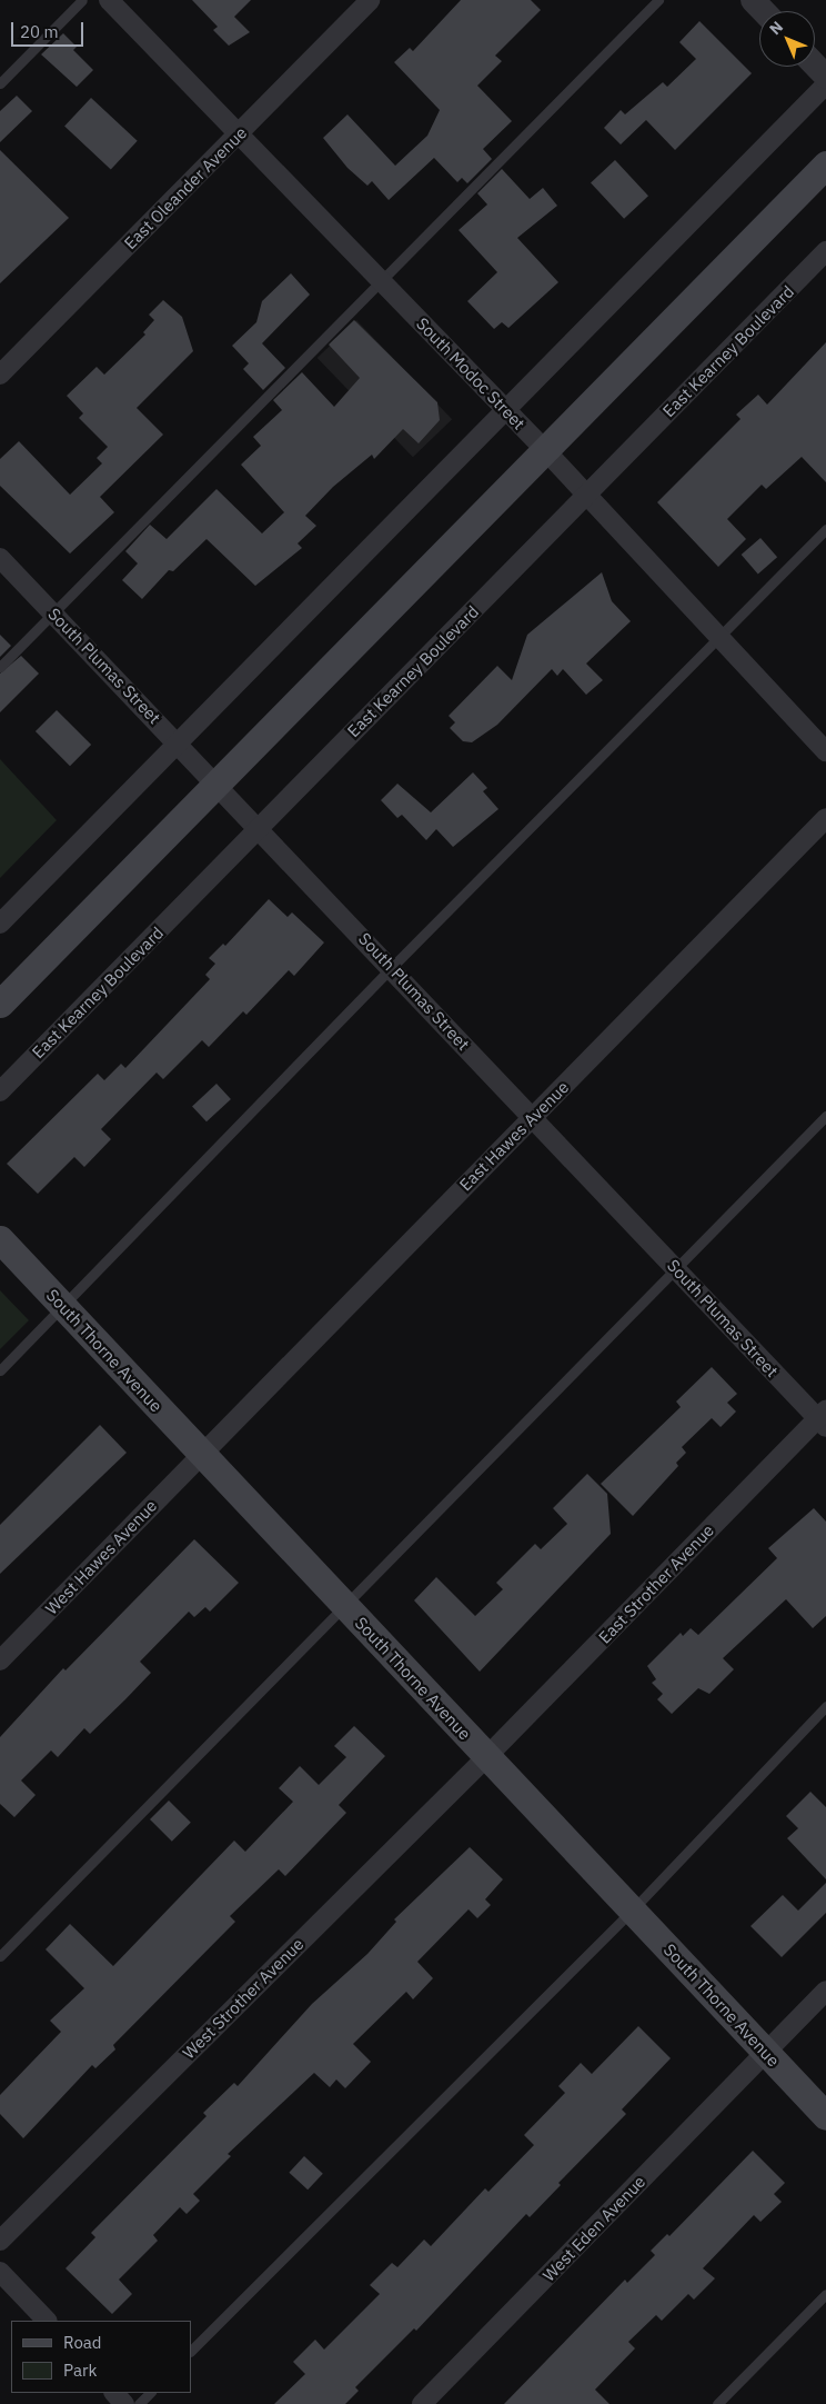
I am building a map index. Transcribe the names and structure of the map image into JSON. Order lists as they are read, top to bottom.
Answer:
{
  "streets": {
    "main road": ["South Thorne Avenue"],
    "street": [
      "East Oleander Avenue",
      "East Kearney Boulevard",
      "South Modoc Street",
      "South Plumas Street",
      "East Hawes Avenue",
      "West Hawes Avenue",
      "East Strother Avenue",
      "West Strother Avenue",
      "West Eden Avenue"
    ]
  },
  "crossings": [
    ["East Oleander Avenue", "South Modoc Street"],
    ["East Kearney Boulevard", "South Modoc Street"],
    ["East Kearney Boulevard", "South Plumas Street"],
    ["South Plumas Street", "East Hawes Avenue"],
    ["South Plumas Street", "East Strother Avenue"],
    ["East Hawes Avenue", "South Thorne Avenue"],
    ["East Hawes Avenue", "West Hawes Avenue"],
    ["South Thorne Avenue", "West Hawes Avenue"],
    ["South Thorne Avenue", "East Strother Avenue"],
    ["South Thorne Avenue", "West Strother Avenue"],
    ["South Thorne Avenue", "West Eden Avenue"],
    ["East Strother Avenue", "West Strother Avenue"]
  ],
  "legend": ["Road", "Park"],
  "scale_bar": "20 m",
  "north": "top left"
}
